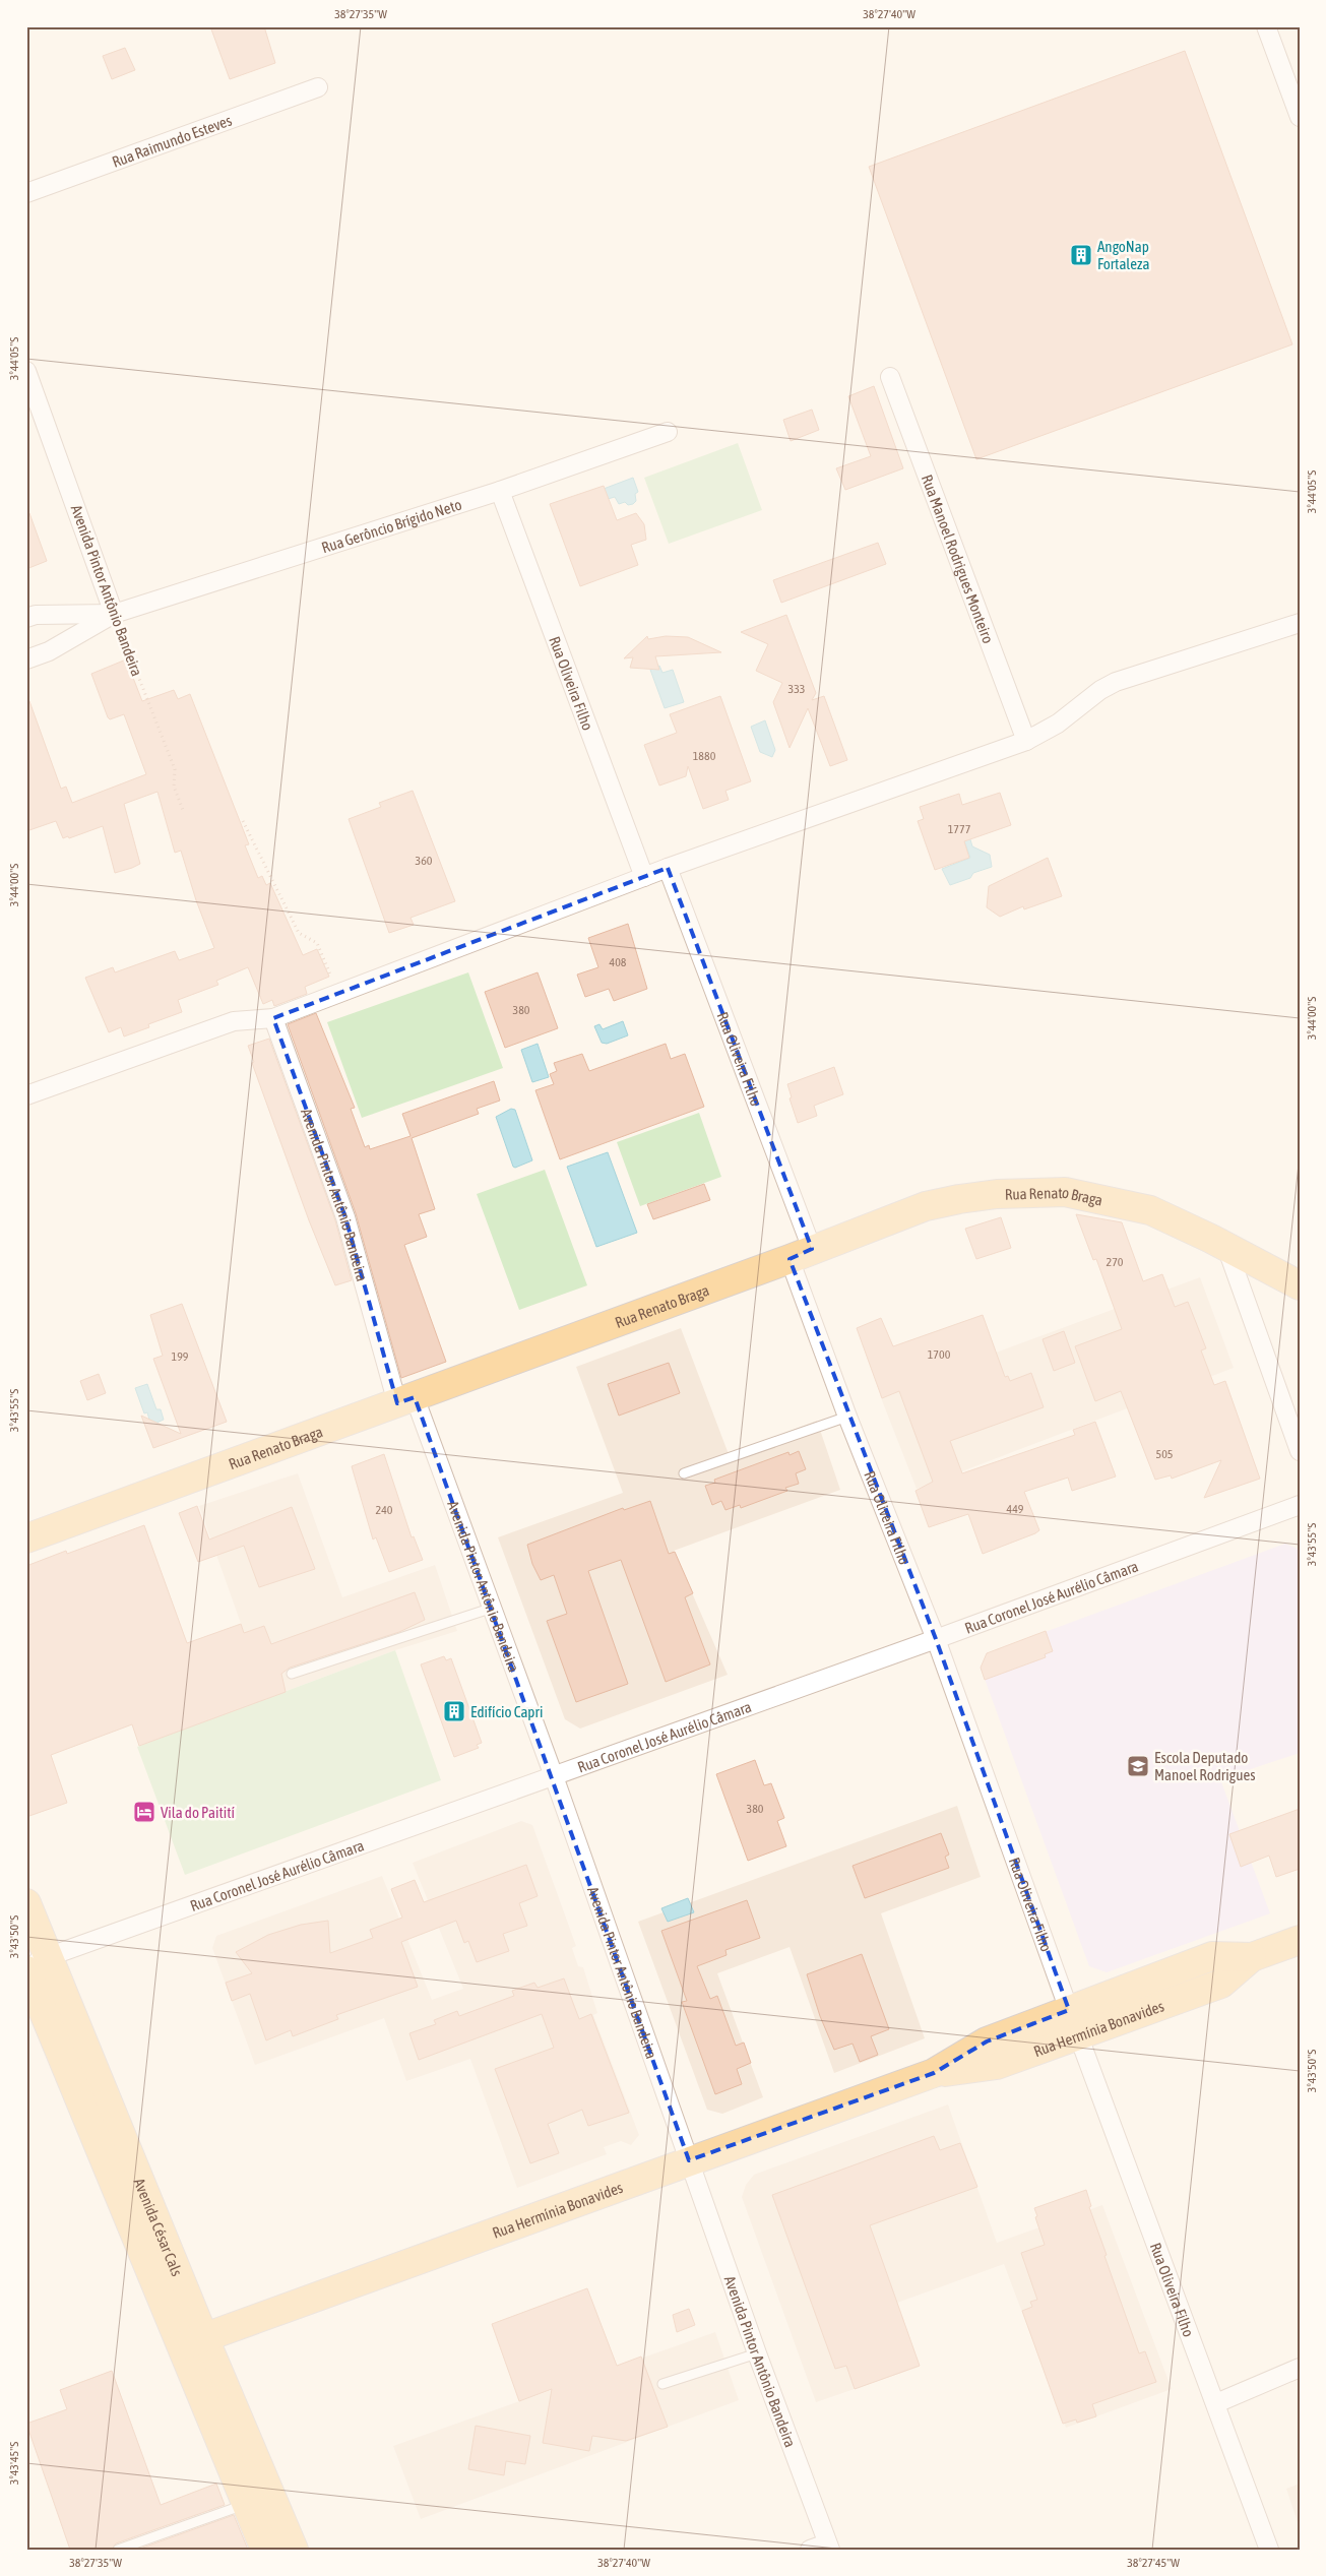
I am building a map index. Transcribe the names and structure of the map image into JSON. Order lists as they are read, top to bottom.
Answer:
{
  "streets": {
    "main road": ["Rua Renato Braga", "Rua Hermínia Bonavides", "Avenida César Cals"],
    "street": [
      "Rua Raimundo Esteves",
      "Rua Gerôncio Brígido Neto",
      "Rua Manoel Rodrigues Monteiro",
      "Avenida Pintor Antônio Bandeira",
      "Rua Oliveira Filho",
      "Rua Coronel José Aurélio Câmara"
    ]
  },
  "crossings": [
    ["Rua Gerôncio Brígido Neto", "Avenida Pintor Antônio Bandeira"],
    ["Rua Gerôncio Brígido Neto", "Rua Oliveira Filho"],
    ["Avenida Pintor Antônio Bandeira", "Rua Renato Braga"],
    ["Avenida Pintor Antônio Bandeira", "Rua Coronel José Aurélio Câmara"],
    ["Avenida Pintor Antônio Bandeira", "Rua Hermínia Bonavides"],
    ["Rua Oliveira Filho", "Rua Renato Braga"],
    ["Rua Oliveira Filho", "Rua Coronel José Aurélio Câmara"],
    ["Rua Oliveira Filho", "Rua Hermínia Bonavides"],
    ["Rua Coronel José Aurélio Câmara", "Avenida César Cals"],
    ["Rua Hermínia Bonavides", "Avenida César Cals"]
  ],
  "places": {
    "building": ["AngoNap Fortaleza", "Edifício Capri"],
    "school or university": ["Escola Deputado Manoel Rodrigues"],
    "hotel": ["Vila do Paitití"]
  },
  "house_numbers": [
    "333",
    "1880",
    "1777",
    "360",
    "408",
    "380",
    "270",
    "1700",
    "199",
    "505",
    "449",
    "240",
    "380"
  ],
  "coordinates": [
    "38°27'35\"W",
    "38°27'40\"W",
    "3°44'05\"S",
    "3°44'00\"S",
    "3°43'55\"S",
    "3°43'50\"S",
    "3°43'45\"S",
    "38°27'45\"W"
  ]
}
